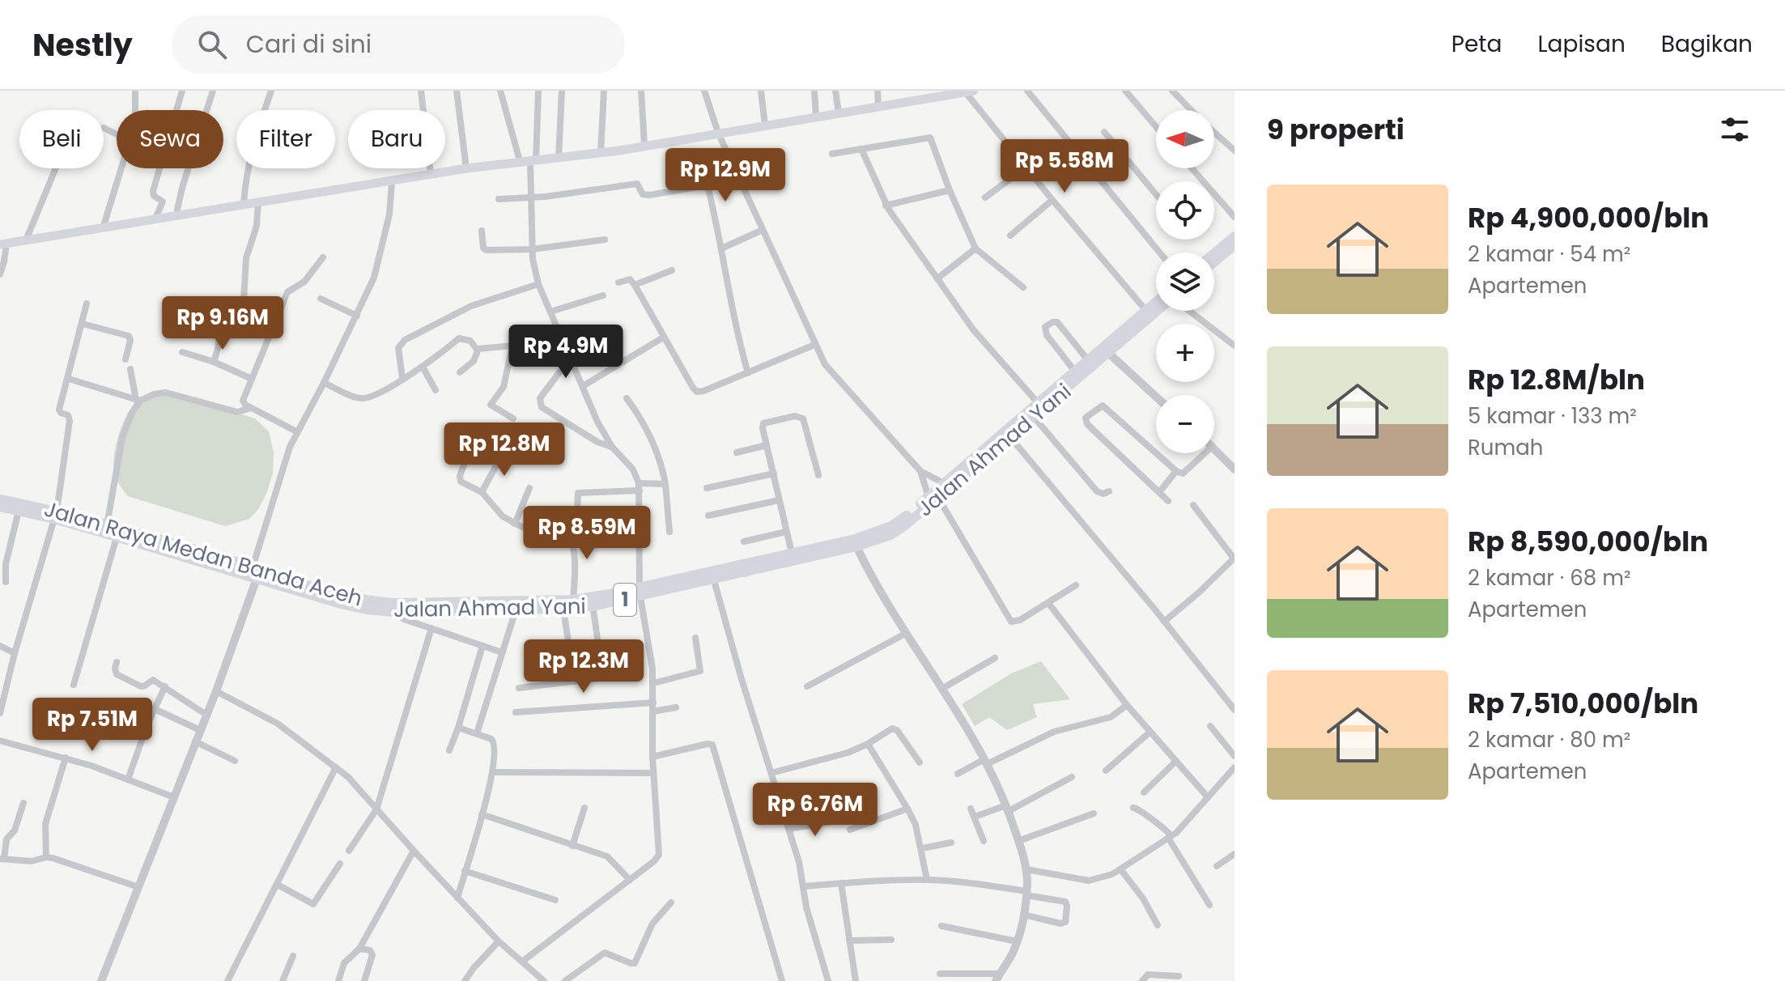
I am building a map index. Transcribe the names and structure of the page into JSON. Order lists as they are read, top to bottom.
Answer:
{
  "streets": {
    "main road": ["Jalan Ahmad Yani", "Jalan Raya Medan Banda Aceh", "1"]
  },
  "crossings": [
    ["Jalan Ahmad Yani", "Jalan Raya Medan Banda Aceh"],
    ["Jalan Ahmad Yani", "1"]
  ],
  "north": "left",
  "page": {
    "header": "Nestly",
    "search": "Cari di sini",
    "nav": ["Peta", "Lapisan", "Bagikan"],
    "heading": "9 properti",
    "map_buttons": ["+", "−"],
    "chip": [
      "Beli",
      "Sewa",
      "Filter",
      "Baru"
    ],
    "price": [
      "Rp 5.58M",
      "Rp 12.9M",
      "Rp 9.16M",
      "Rp 4.9M",
      "Rp 12.8M",
      "Rp 8.59M",
      "Rp 12.3M",
      "Rp 7.51M",
      "Rp 6.76M"
    ],
    "list": [
      {
        "name": "Rp 4,900,000/bln",
        "note": "2 kamar · 54 m² · Apartemen"
      },
      {
        "name": "Rp 12.8M/bln",
        "note": "5 kamar · 133 m² · Rumah"
      },
      {
        "name": "Rp 8,590,000/bln",
        "note": "2 kamar · 68 m² · Apartemen"
      },
      {
        "name": "Rp 7,510,000/bln",
        "note": "2 kamar · 80 m² · Apartemen"
      }
    ]
  }
}
